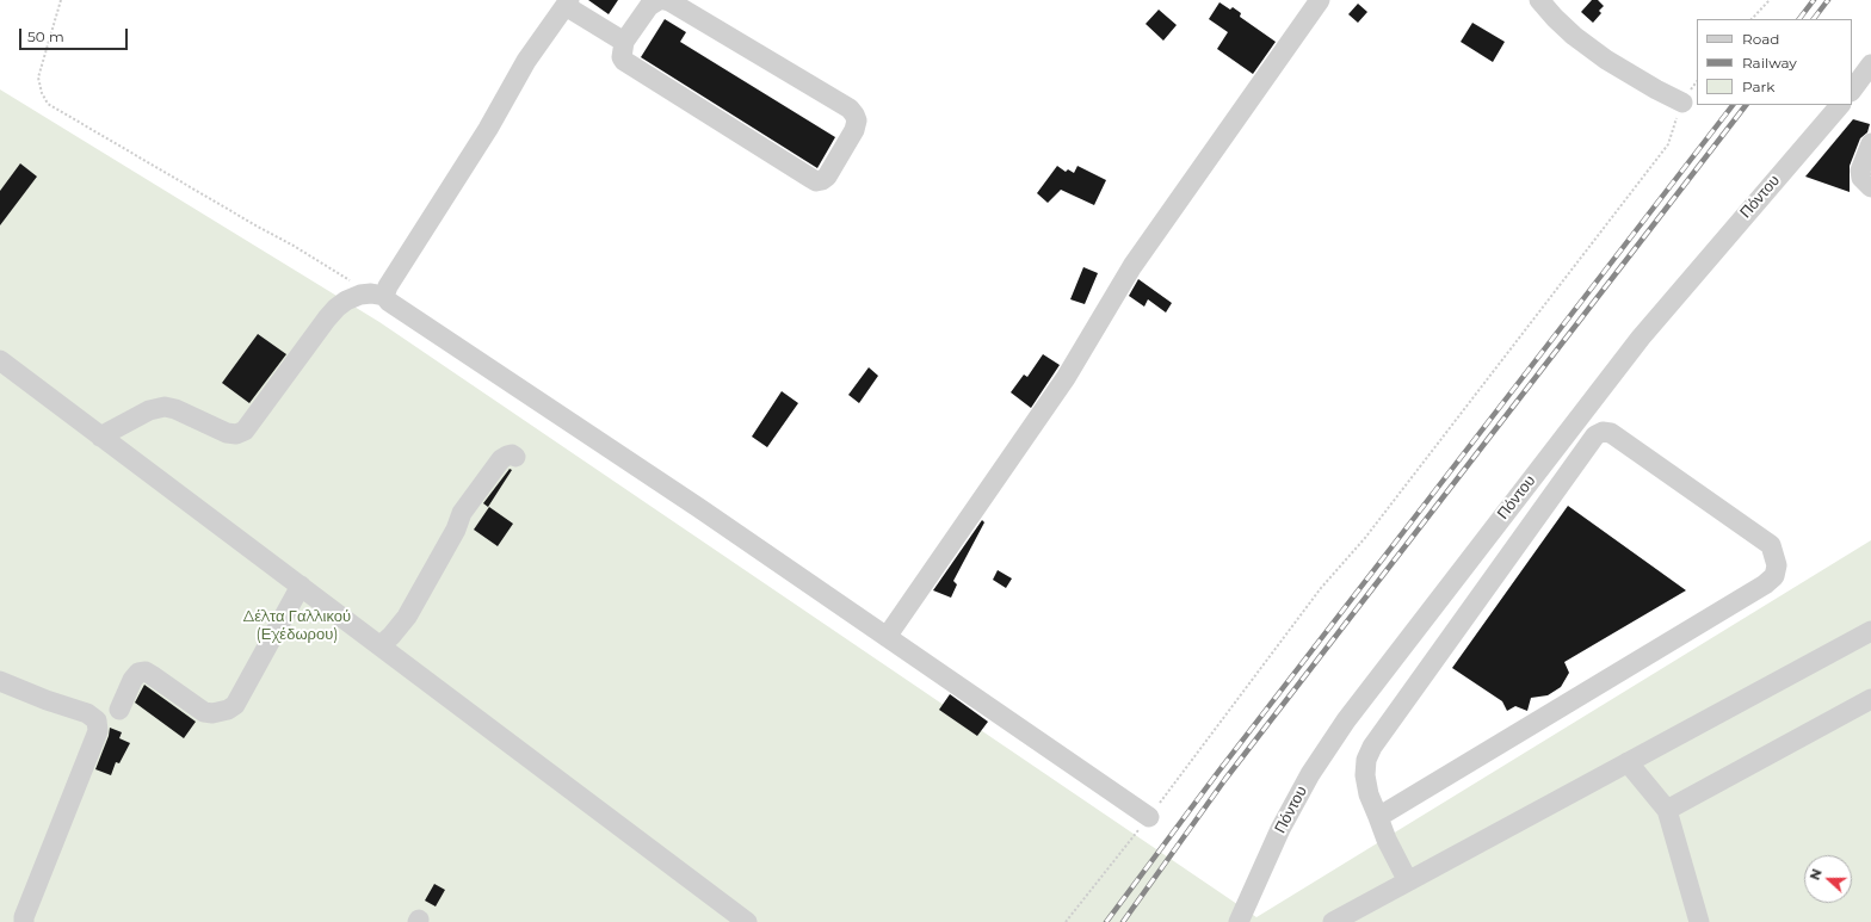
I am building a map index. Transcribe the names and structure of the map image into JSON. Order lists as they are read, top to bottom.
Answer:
{
  "streets": {
    "street": ["Πόντου"]
  },
  "parks": ["Δέλτα Γαλλικού (Εχέδωρου)"],
  "legend": ["Road", "Railway", "Park"],
  "scale_bar": "50 m",
  "north": "left"
}
